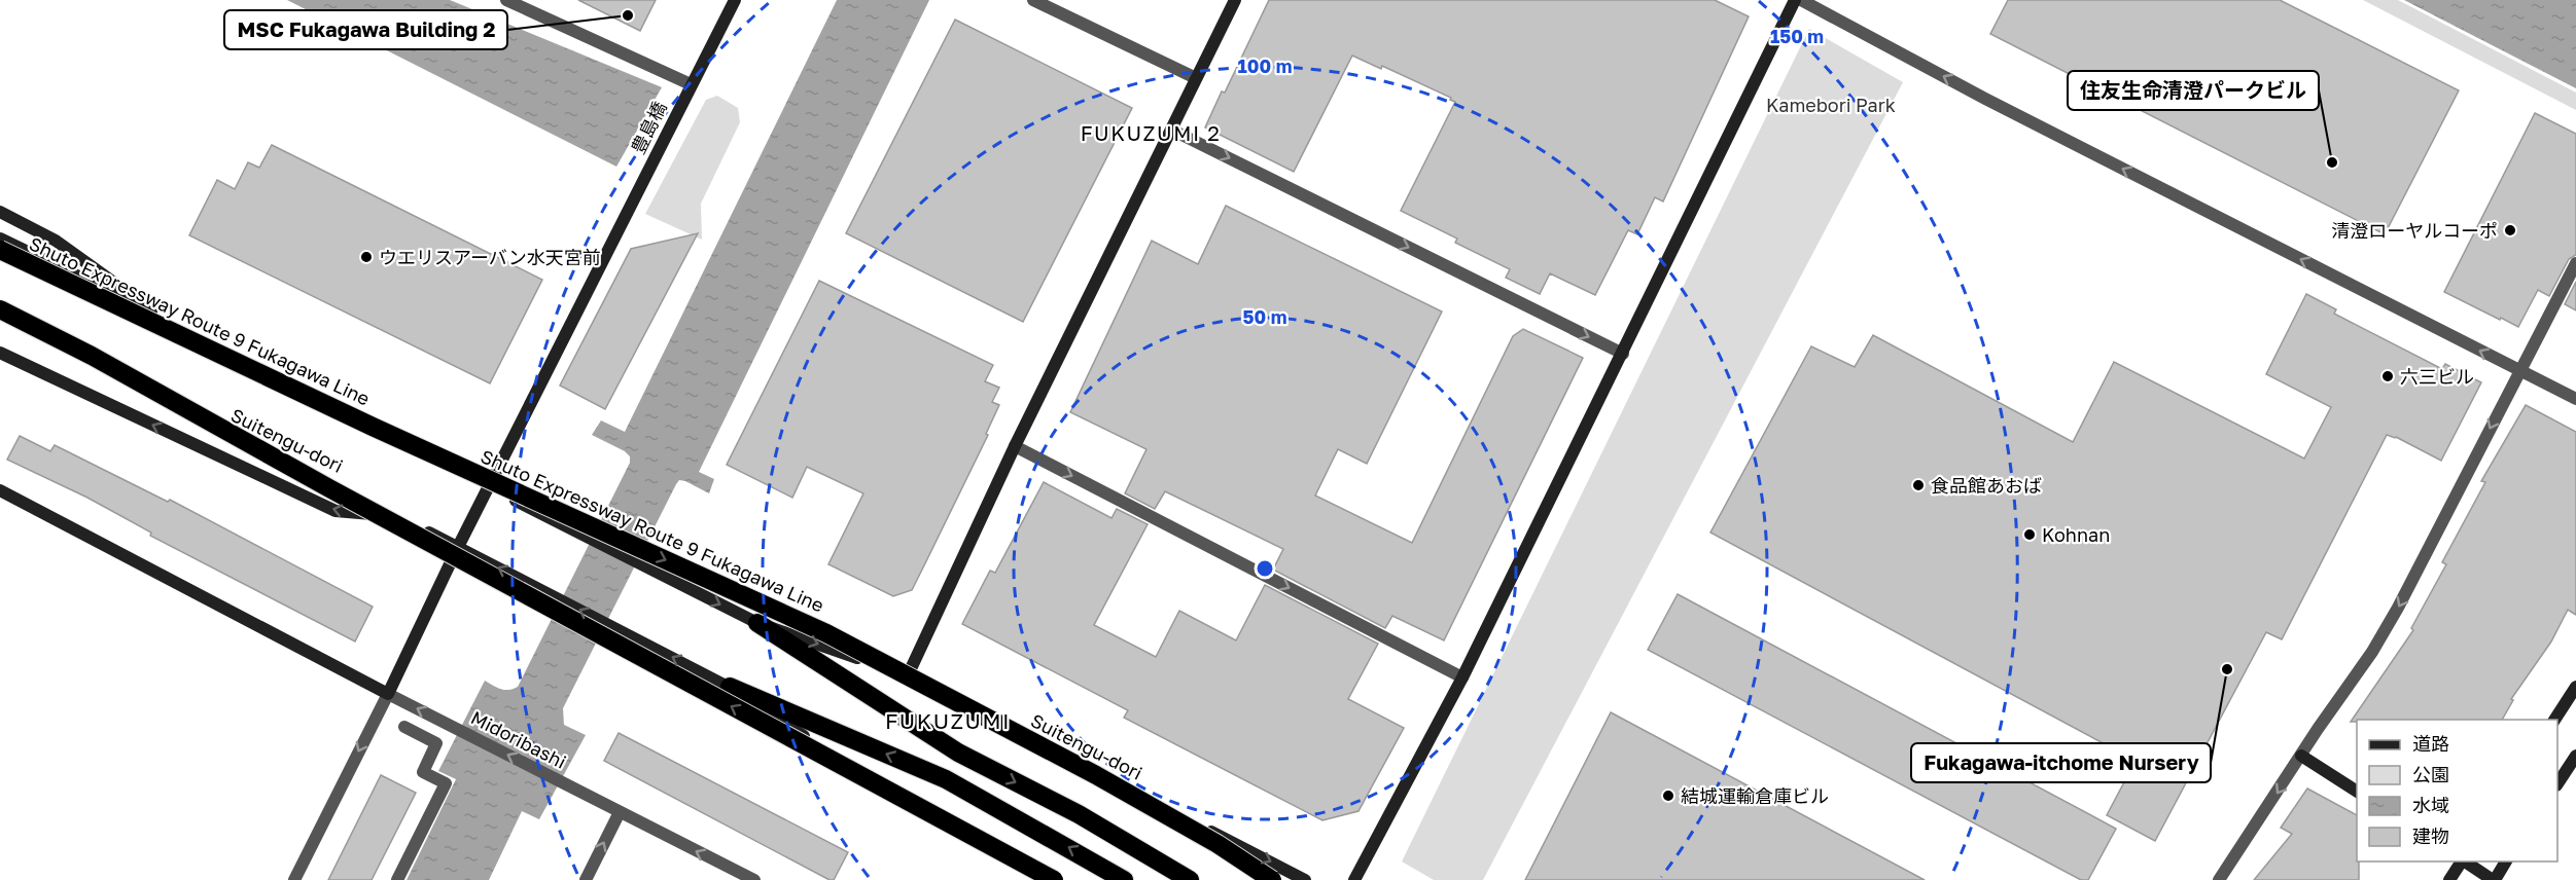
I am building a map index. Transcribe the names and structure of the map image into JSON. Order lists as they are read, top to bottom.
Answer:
{
  "streets": {
    "highway": ["Shuto Expressway Route 9 Fukagawa Line"],
    "main road": ["豊島橋", "Suitengu-dori"],
    "street": ["Midoribashi"]
  },
  "crossings": [
    ["豊島橋", "Suitengu-dori"],
    ["豊島橋", "Midoribashi"]
  ],
  "one_way": ["Midoribashi"],
  "districts": ["FUKUZUMI 2", "FUKUZUMI"],
  "parks": ["Kamebori Park"],
  "places": [
    "MSC Fukagawa Building 2",
    "住友生命清澄パークビル",
    "清澄ローヤルコーポ",
    "ウエリスアーバン水天宮前",
    "六三ビル",
    "食品館あおば",
    "Kohnan",
    "Fukagawa-itchome Nursery",
    "結城運輸倉庫ビル"
  ],
  "legend": [
    "道路",
    "公園",
    "水域",
    "建物"
  ],
  "rings": ["150 m", "100 m", "50 m"]
}
